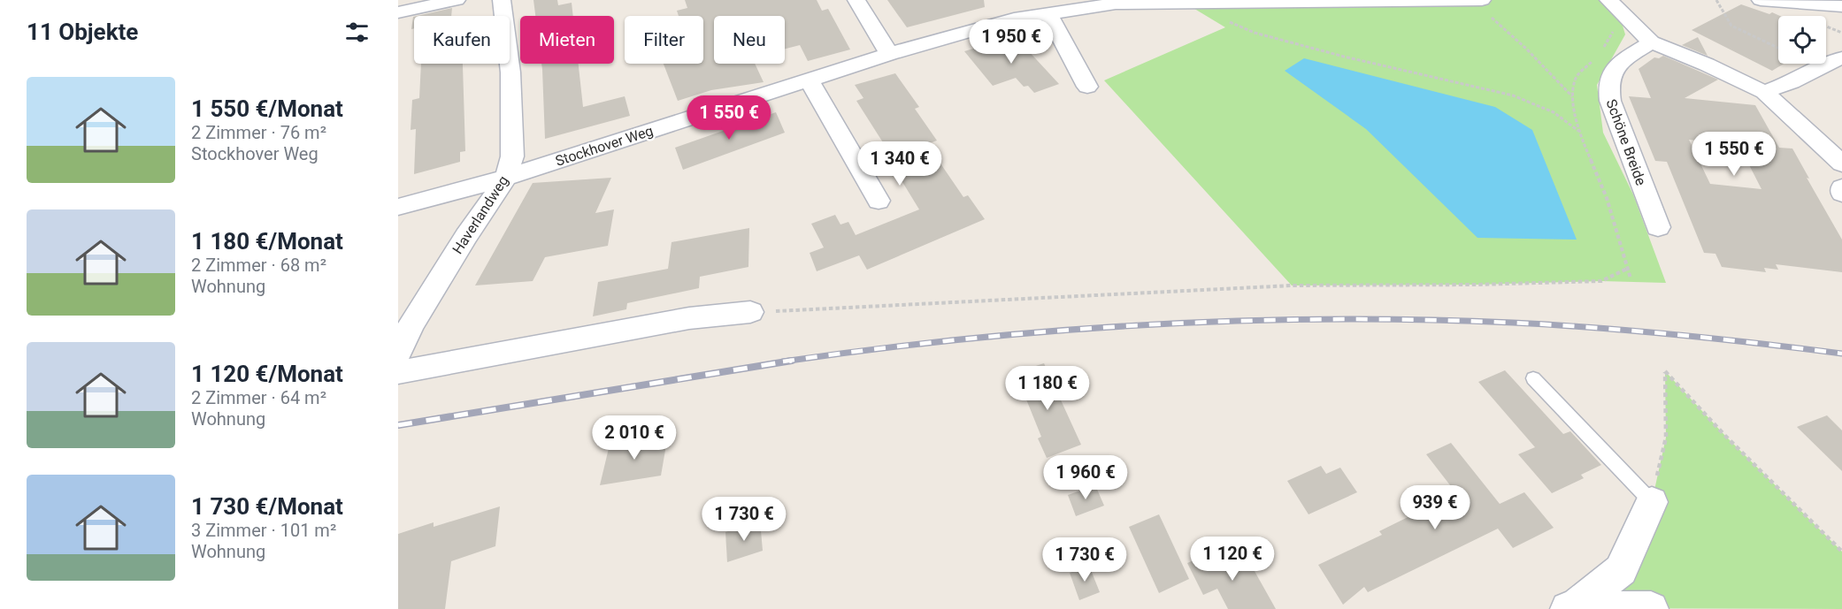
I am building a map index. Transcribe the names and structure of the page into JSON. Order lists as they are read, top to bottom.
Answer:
{
  "streets": {
    "street": ["Schöne Breide", "Stockhover Weg", "Haverlandweg"]
  },
  "crossings": [
    ["Stockhover Weg", "Haverlandweg"]
  ],
  "page": {
    "heading": "11 Objekte",
    "chip": [
      "Kaufen",
      "Mieten",
      "Filter",
      "Neu"
    ],
    "price": [
      "1 950 €",
      "1 550 €",
      "1 550 €",
      "1 340 €",
      "1 180 €",
      "2 010 €",
      "1 960 €",
      "939 €",
      "1 730 €",
      "1 120 €",
      "1 730 €"
    ],
    "list": [
      {
        "name": "1 550 €/Monat",
        "note": "2 Zimmer · 76 m² · Stockhover Weg"
      },
      {
        "name": "1 180 €/Monat",
        "note": "2 Zimmer · 68 m² · Wohnung"
      },
      {
        "name": "1 120 €/Monat",
        "note": "2 Zimmer · 64 m² · Wohnung"
      },
      {
        "name": "1 730 €/Monat",
        "note": "3 Zimmer · 101 m² · Wohnung"
      }
    ]
  }
}
